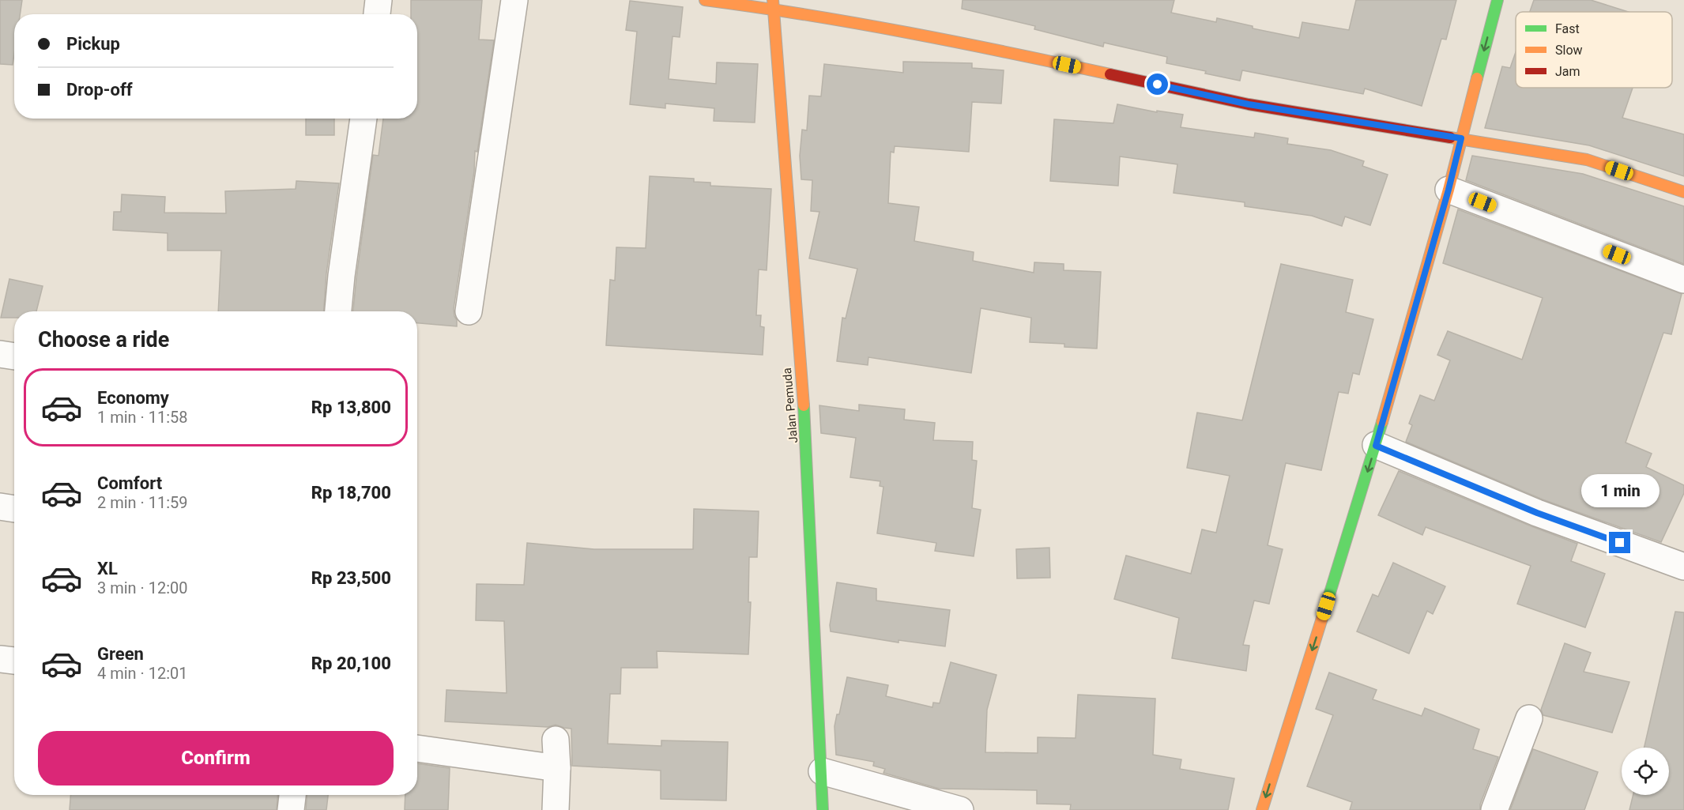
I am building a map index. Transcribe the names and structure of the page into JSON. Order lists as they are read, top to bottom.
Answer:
{
  "streets": {
    "street": ["Jalan Pemuda"]
  },
  "legend": ["Fast", "Slow", "Jam"],
  "page": {
    "banner": ["Pickup", "Drop-off"],
    "heading": "Choose a ride",
    "list": [
      {
        "name": "Economy",
        "note": "1 min · 11:58",
        "value": "Rp 13,800"
      },
      {
        "name": "Comfort",
        "note": "2 min · 11:59",
        "value": "Rp 18,700"
      },
      {
        "name": "XL",
        "note": "3 min · 12:00",
        "value": "Rp 23,500"
      },
      {
        "name": "Green",
        "note": "4 min · 12:01",
        "value": "Rp 20,100"
      }
    ],
    "bubble": "1 min",
    "buttons": "Confirm"
  }
}
